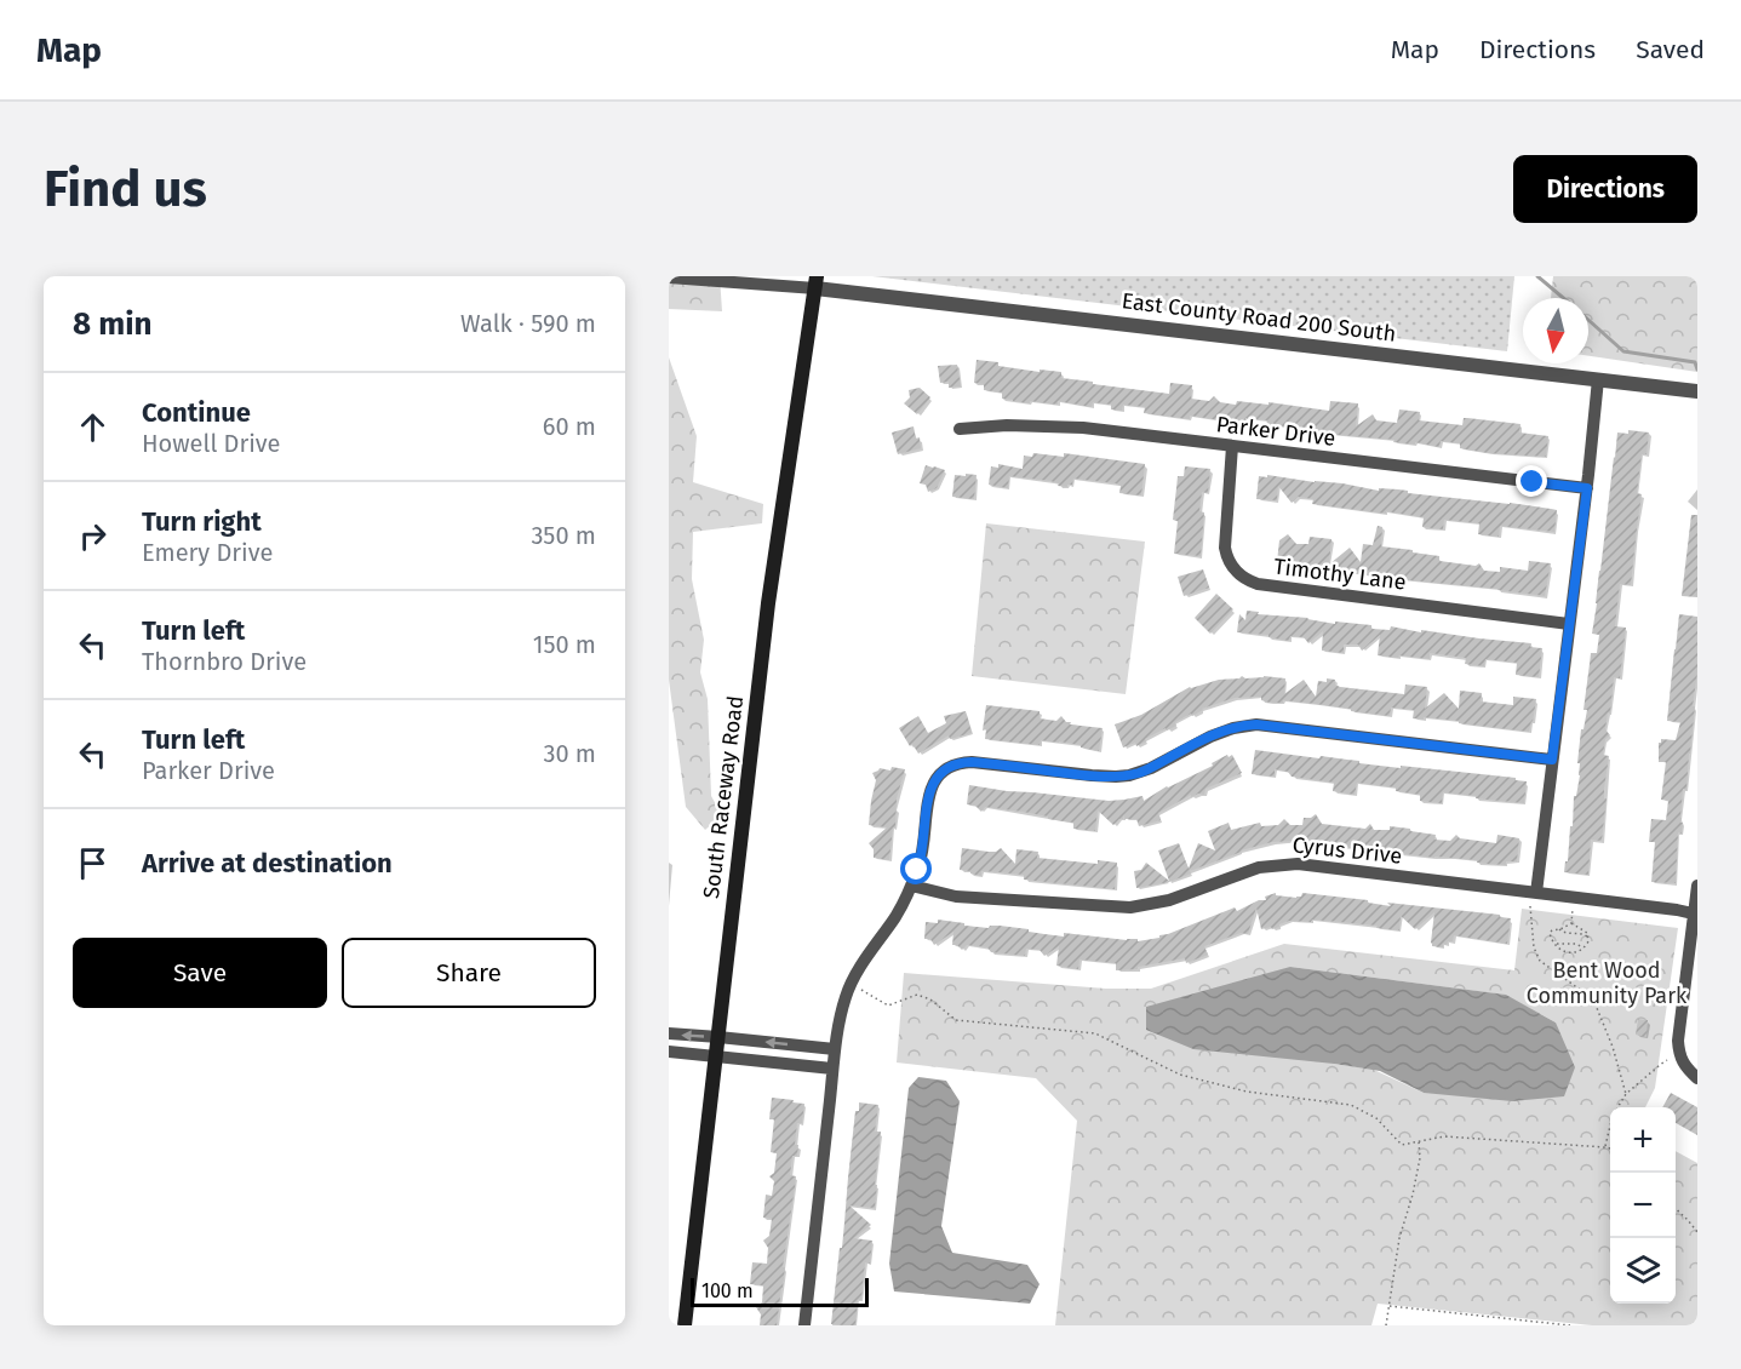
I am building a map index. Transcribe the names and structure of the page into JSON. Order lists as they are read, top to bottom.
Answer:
{
  "streets": {
    "main road": ["South Raceway Road"],
    "street": [
      "East County Road 200 South",
      "Parker Drive",
      "Timothy Lane",
      "Cyrus Drive"
    ]
  },
  "crossings": [
    ["East County Road 200 South", "South Raceway Road"],
    ["Parker Drive", "Timothy Lane"]
  ],
  "parks": ["Bent Wood Community Park"],
  "scale_bar": "100 m",
  "north": "bottom",
  "page": {
    "header": "Map",
    "nav": ["Map", "Directions", "Saved"],
    "buttons": [
      "Directions",
      ["Save", "Share"]
    ],
    "title": "Find us",
    "heading": ["8 min", "Walk · 590 m"],
    "list": [
      ["Continue", "Howell Drive", "60 m"],
      ["Turn right", "Emery Drive", "350 m"],
      ["Turn left", "Thornbro Drive", "150 m"],
      ["Turn left", "Parker Drive", "30 m"],
      "Arrive at destination"
    ],
    "map_buttons": ["+", "−"],
    "scale": "100 m"
  }
}
